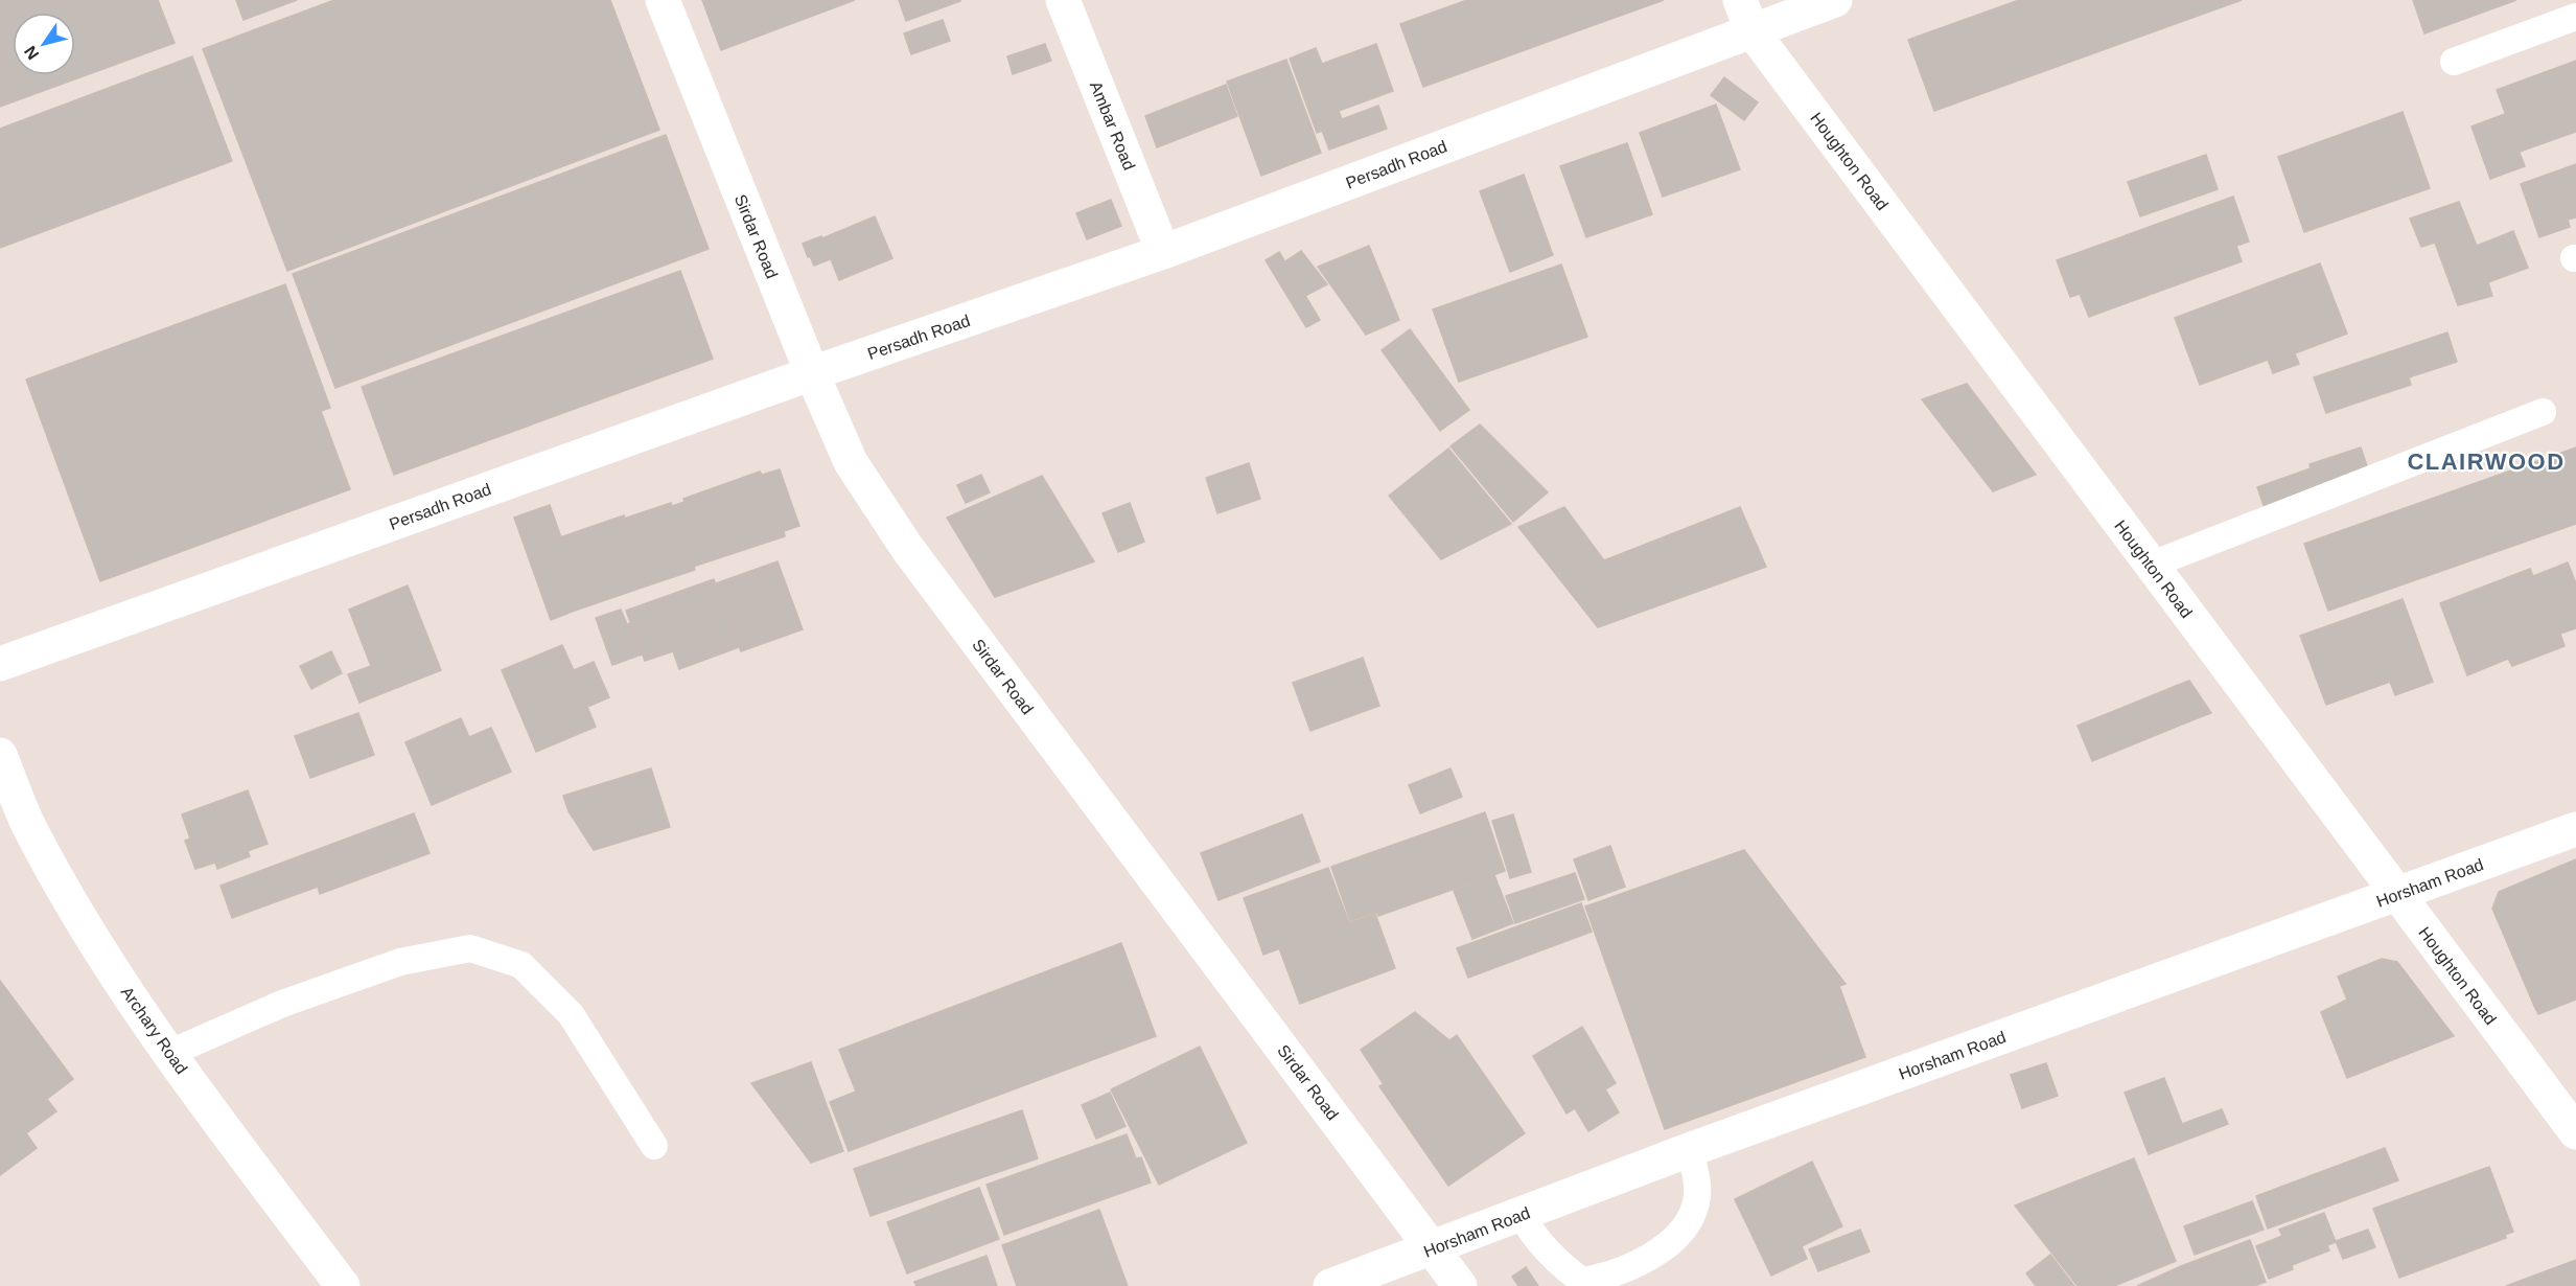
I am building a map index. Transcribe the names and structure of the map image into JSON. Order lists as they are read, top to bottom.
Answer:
{
  "streets": {
    "street": [
      "Ambar Road",
      "Houghton Road",
      "Persadh Road",
      "Sirdar Road",
      "Horsham Road",
      "Archary Road"
    ]
  },
  "crossings": [
    ["Ambar Road", "Persadh Road"],
    ["Houghton Road", "Persadh Road"],
    ["Houghton Road", "Horsham Road"],
    ["Persadh Road", "Sirdar Road"],
    ["Sirdar Road", "Horsham Road"]
  ],
  "districts": ["CLAIRWOOD"],
  "north": "bottom left"
}
